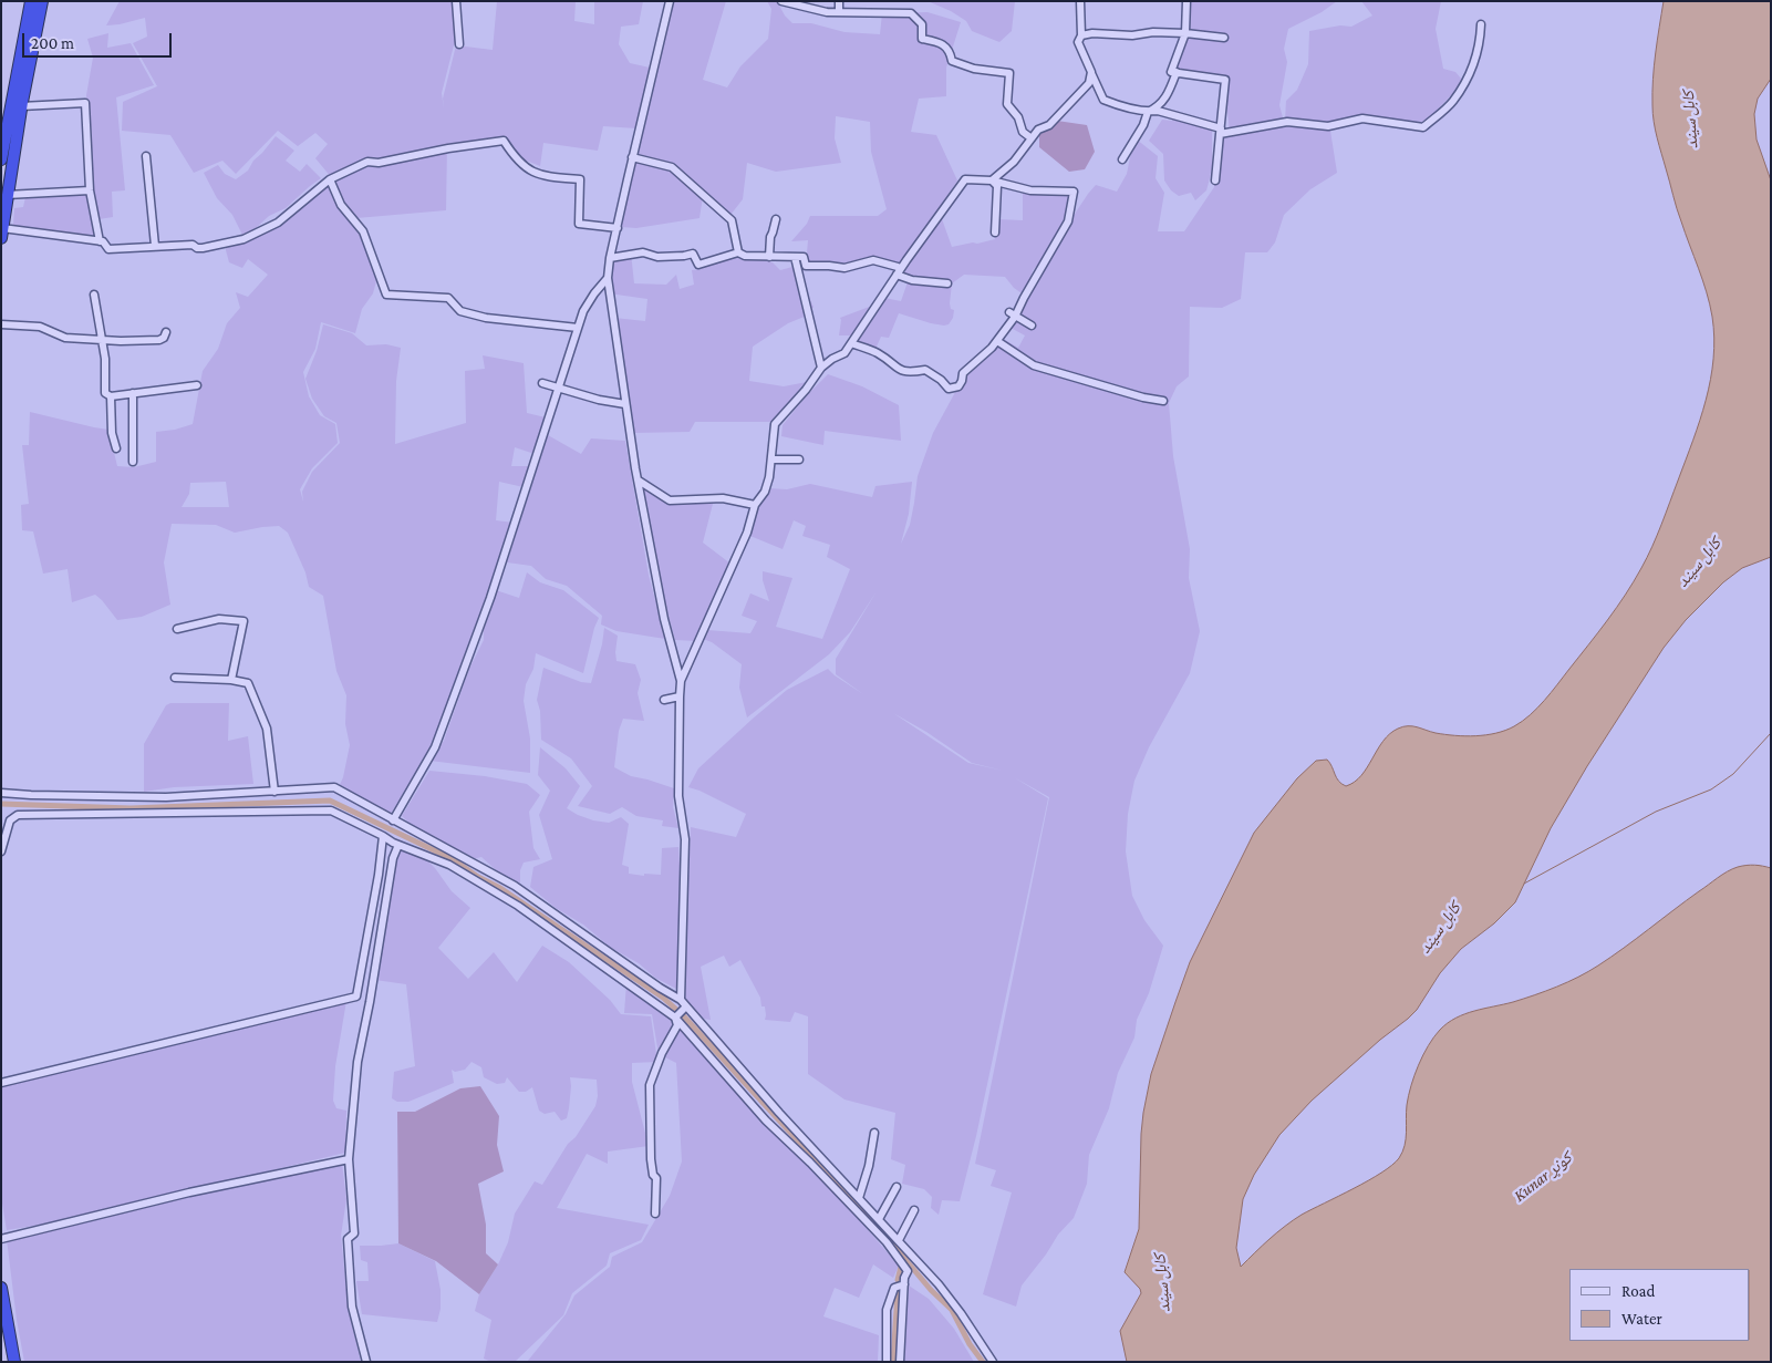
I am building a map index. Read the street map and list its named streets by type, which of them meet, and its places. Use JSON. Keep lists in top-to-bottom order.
{
  "water": ["کابل سيند", "Kunar کونړ"],
  "legend": ["Road", "Water"],
  "scale_bar": "200 m"
}
